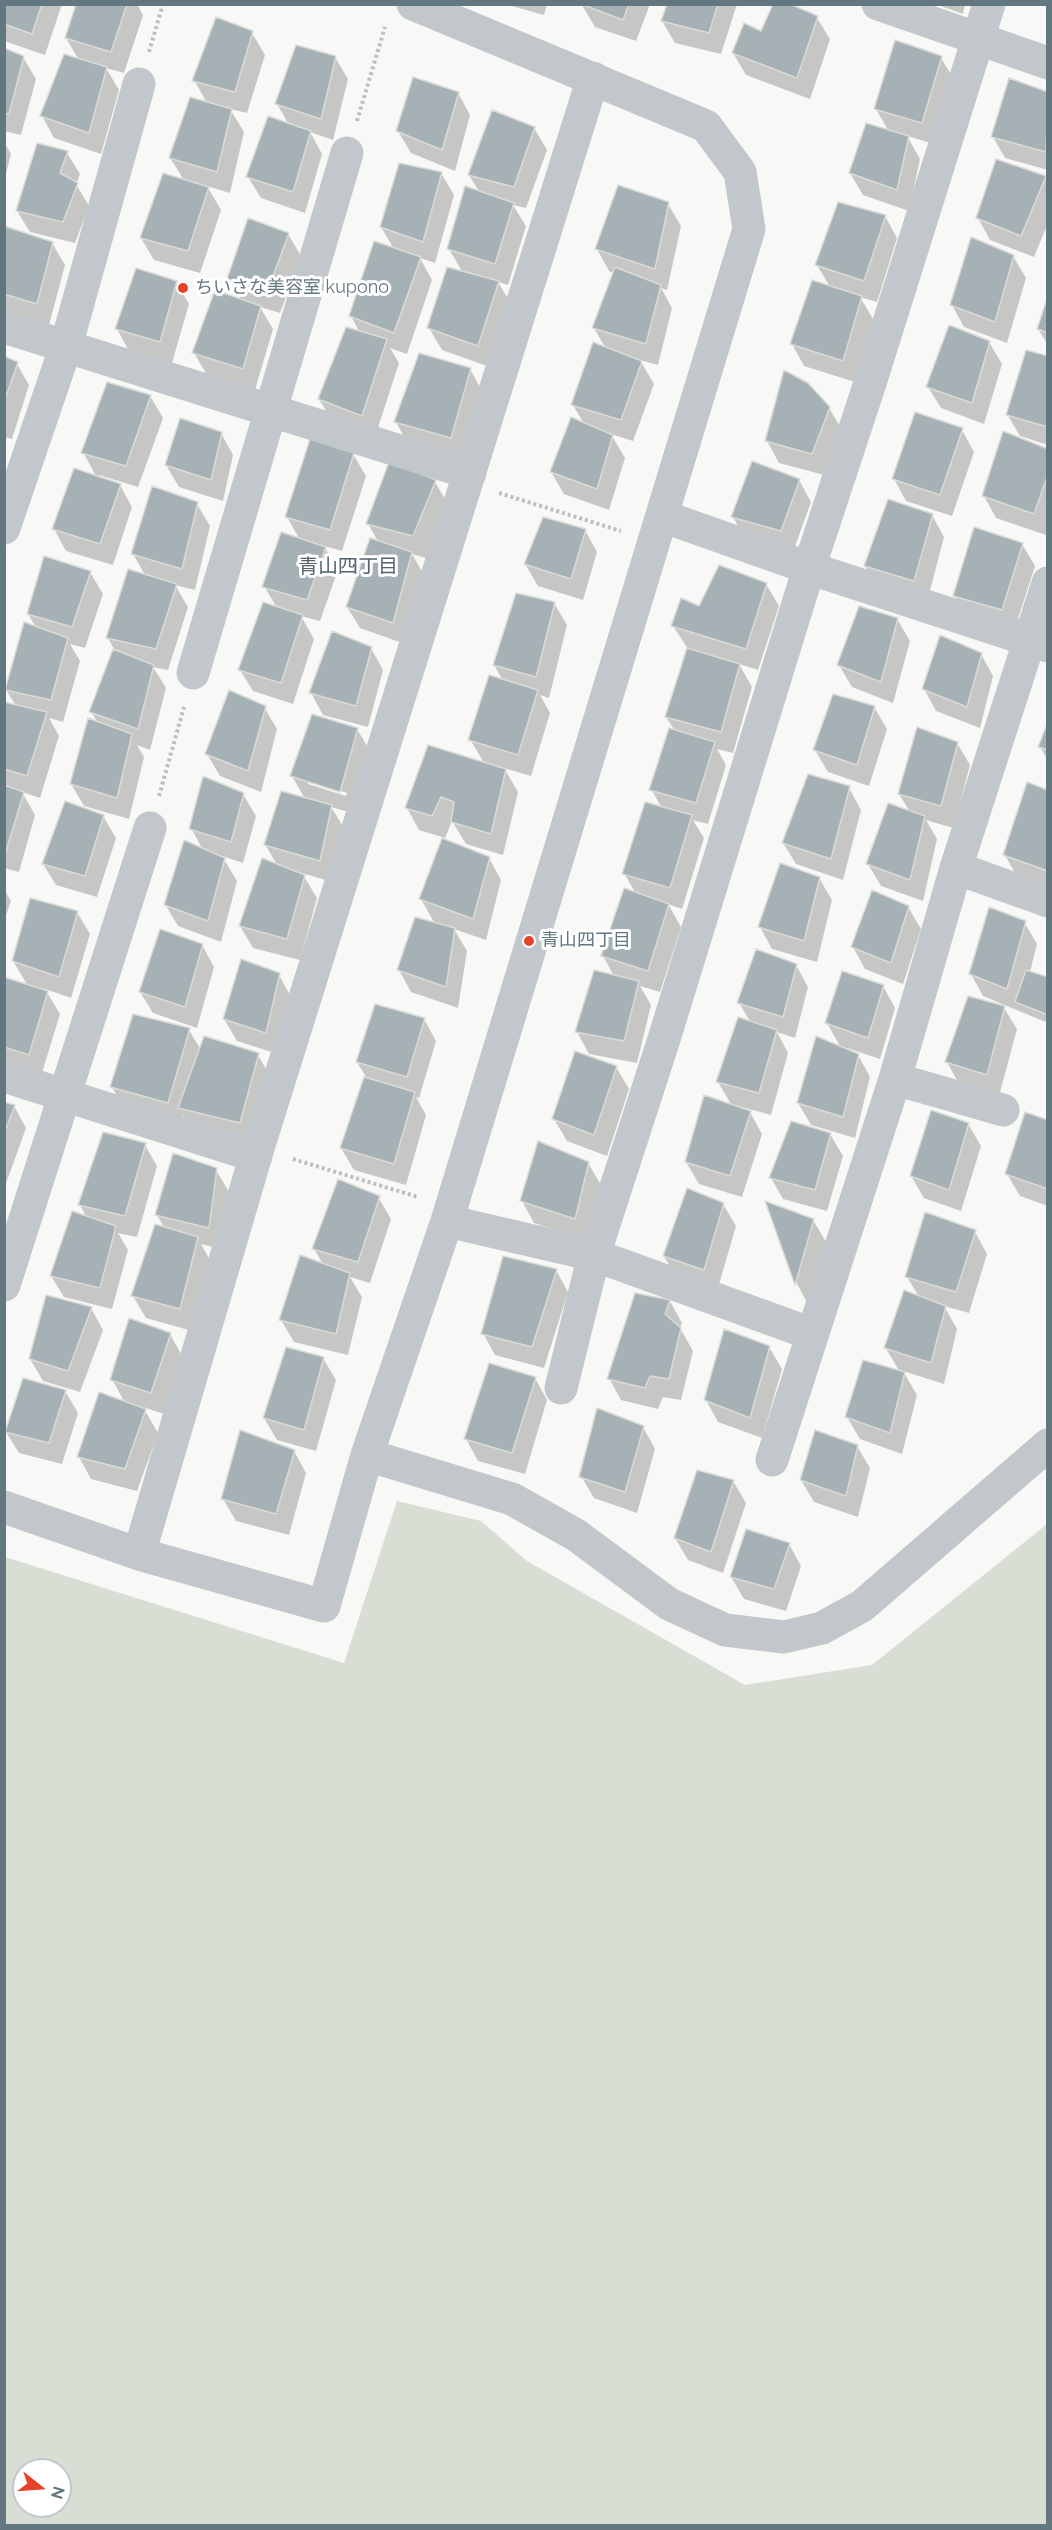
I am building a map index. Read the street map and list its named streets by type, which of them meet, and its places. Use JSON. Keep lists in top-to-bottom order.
{
  "districts": ["青山四丁目"],
  "places": ["ちいさな美容室 kupono", "青山四丁目"],
  "north": "right"
}
